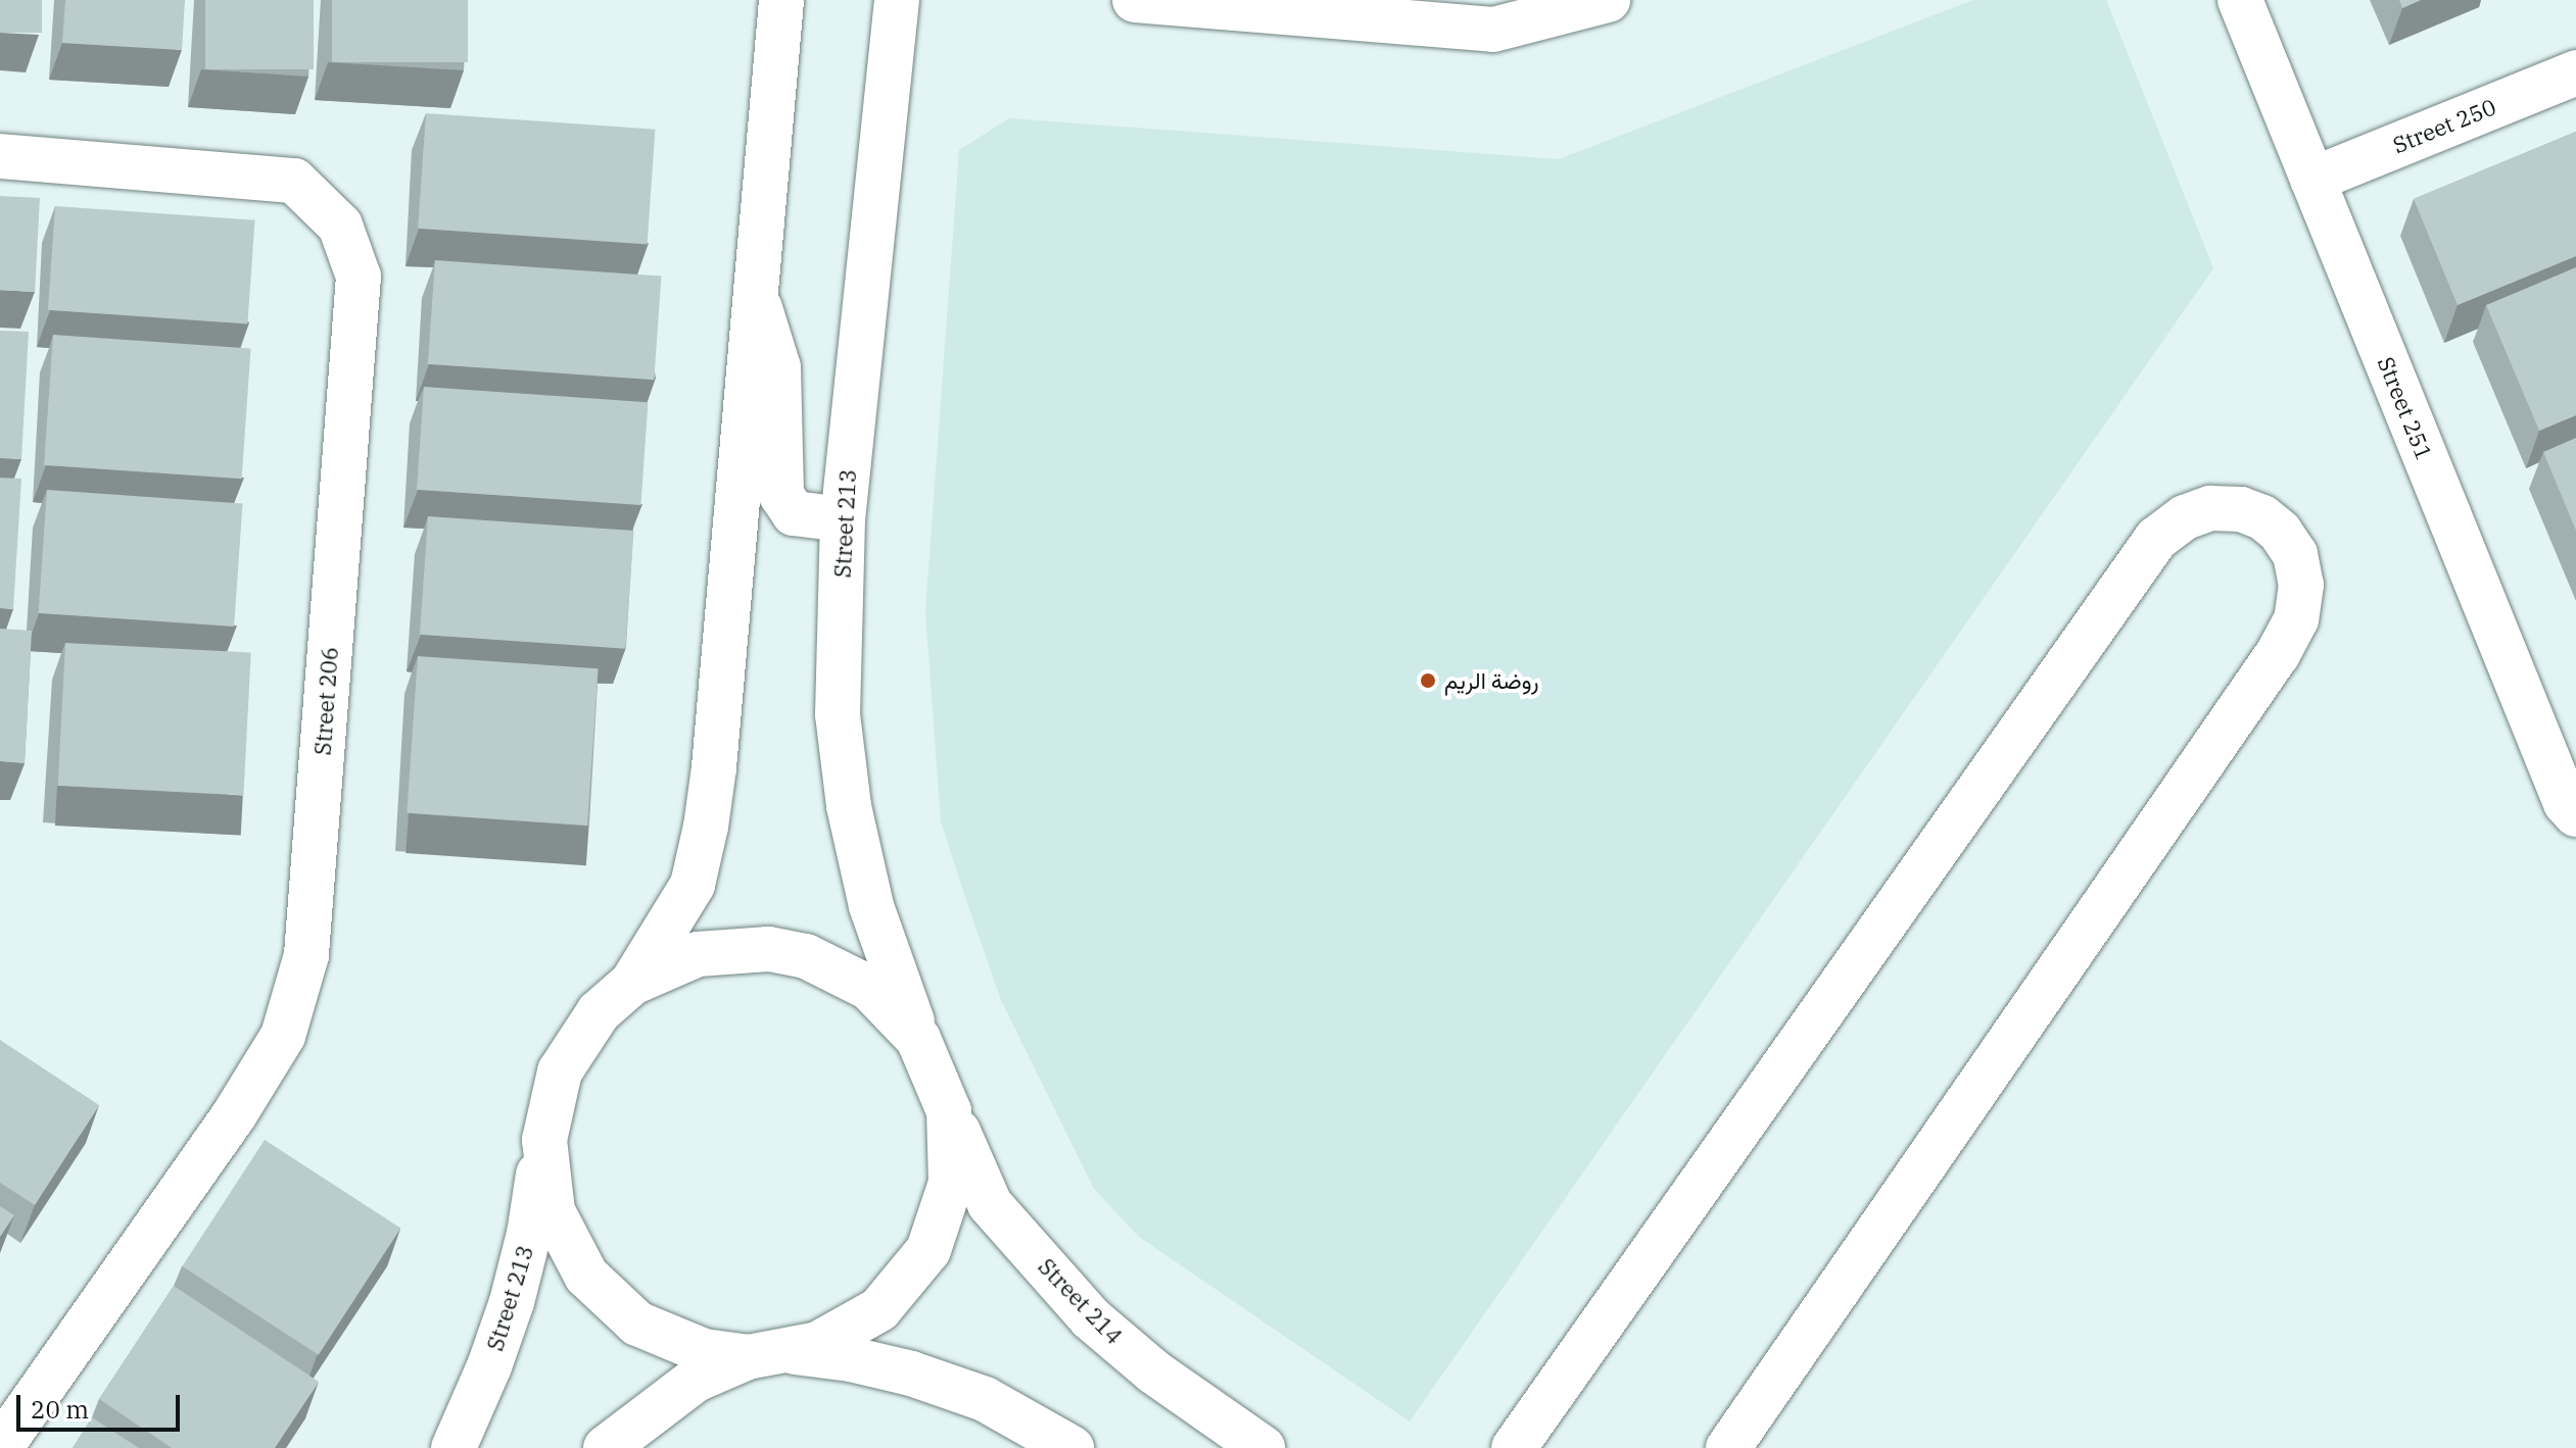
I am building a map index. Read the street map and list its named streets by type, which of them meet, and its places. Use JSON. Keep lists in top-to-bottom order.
{
  "streets": {
    "street": [
      "Street 250",
      "Street 251",
      "Street 213",
      "Street 206",
      "Street 214"
    ]
  },
  "crossings": [
    ["Street 250", "Street 251"],
    ["Street 213", "Street 214"]
  ],
  "places": ["روضة الريم"],
  "scale_bar": "20 m"
}
